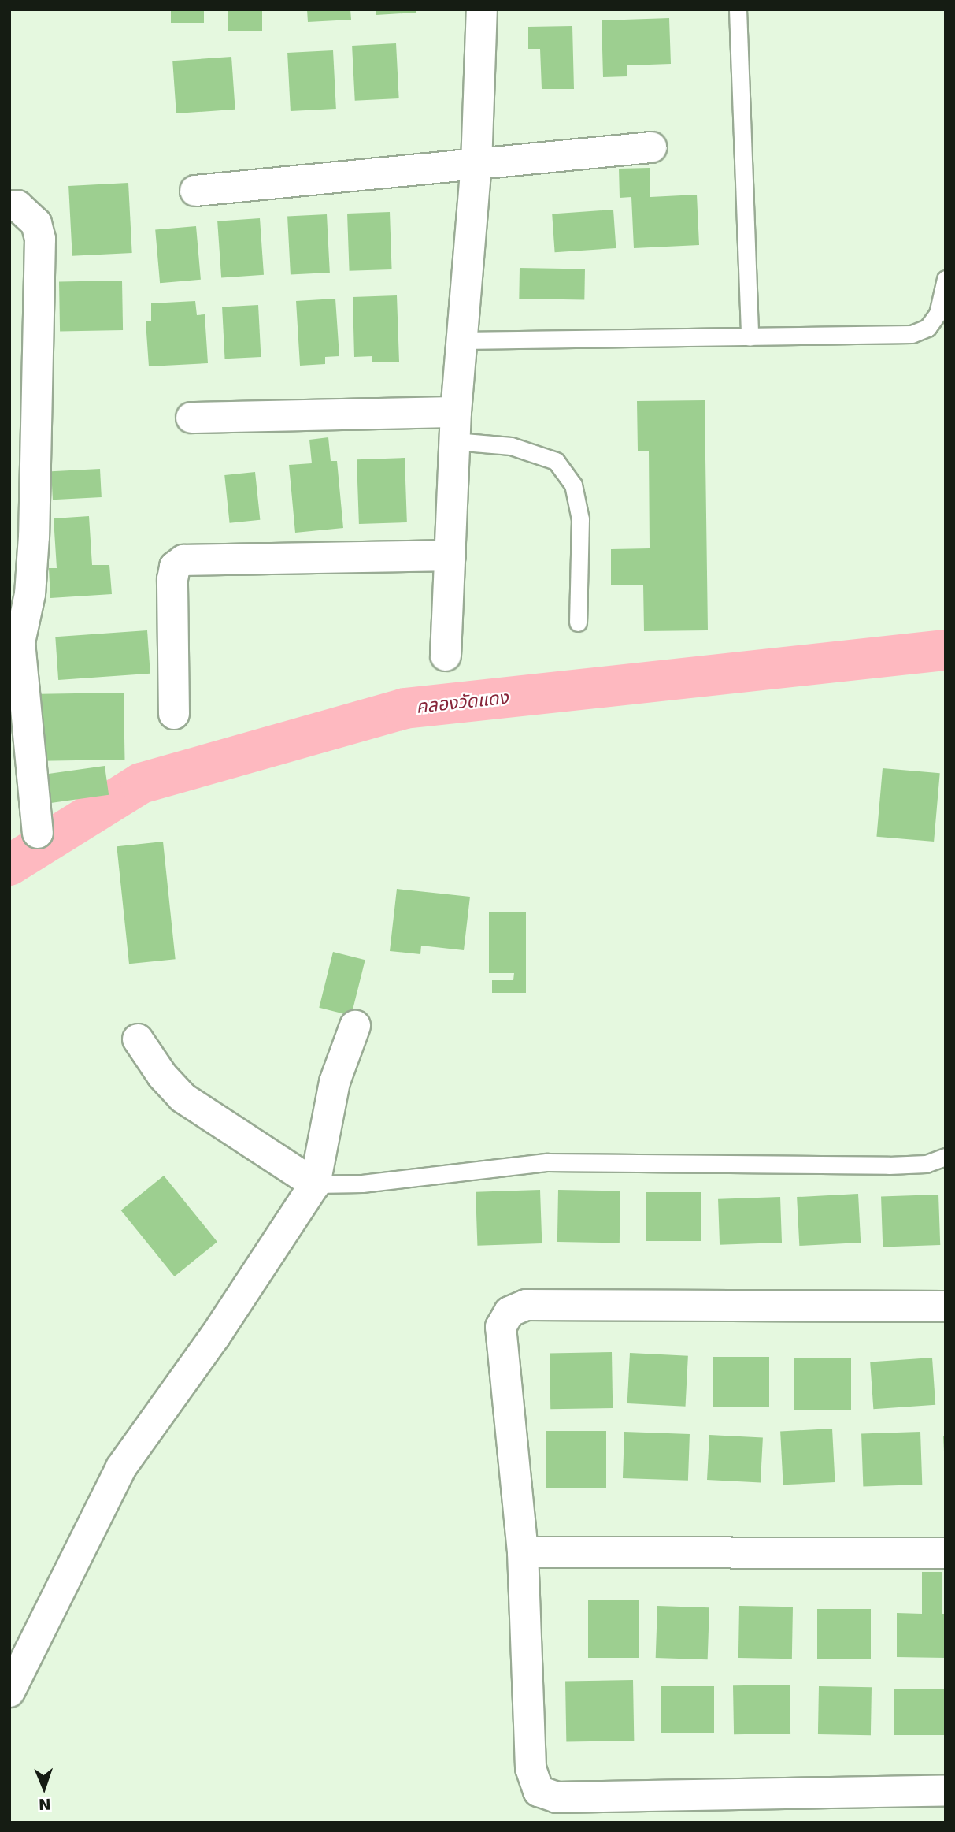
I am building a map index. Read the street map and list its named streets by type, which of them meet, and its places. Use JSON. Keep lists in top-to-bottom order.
{
  "water": ["คลองวัดแดง"],
  "north": "bottom"
}
